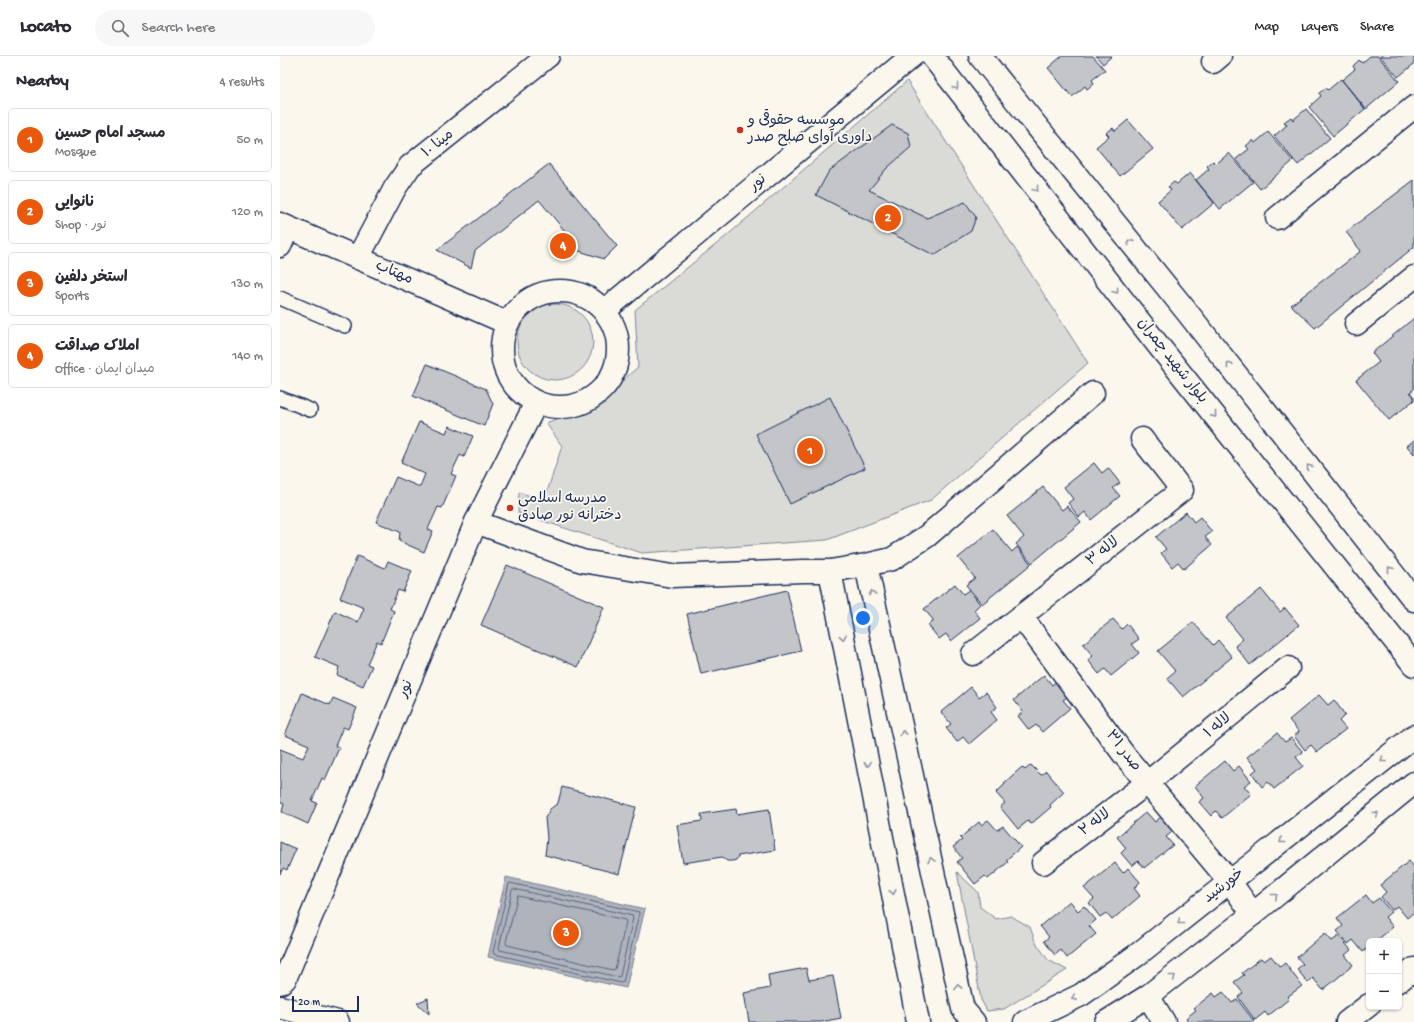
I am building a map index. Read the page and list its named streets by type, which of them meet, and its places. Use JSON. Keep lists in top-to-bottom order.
{
  "streets": {
    "street": [
      "مینا ۱۰",
      "نور",
      "مهتاب",
      "بلوار شهید چمران",
      "لاله ۳",
      "لاله ۱",
      "صدر ۳۱",
      "لاله ۲",
      "خورشید"
    ]
  },
  "crossings": [
    ["مینا ۱۰", "مهتاب"],
    ["نور", "مهتاب"],
    ["لاله ۳", "صدر ۳۱"],
    ["لاله ۱", "صدر ۳۱"],
    ["لاله ۱", "لاله ۲"],
    ["صدر ۳۱", "لاله ۲"],
    ["صدر ۳۱", "خورشید"]
  ],
  "places": ["موسسه حقوقی و داوری آوای صلح صدر", "مدرسه اسلامی دخترانه نور صادق"],
  "scale_bar": "20 m",
  "page": {
    "header": "Locato",
    "search": "Search here",
    "nav": ["Map", "Layers", "Share"],
    "heading": ["Nearby", "4 results"],
    "list": [
      {
        "mark": "1",
        "name": "مسجد امام‌ حسین",
        "note": "Mosque",
        "value": "50 m"
      },
      {
        "mark": "2",
        "name": "نانوایی",
        "note": "Shop · نور",
        "value": "120 m"
      },
      {
        "mark": "3",
        "name": "استخر دلفین",
        "note": "Sports",
        "value": "130 m"
      },
      {
        "mark": "4",
        "name": "املاک صداقت",
        "note": "Office · میدان ایمان",
        "value": "140 m"
      }
    ],
    "pins": [
      "2",
      "4",
      "1",
      "3"
    ],
    "map_buttons": ["+", "−"],
    "scale": "20 m"
  }
}
